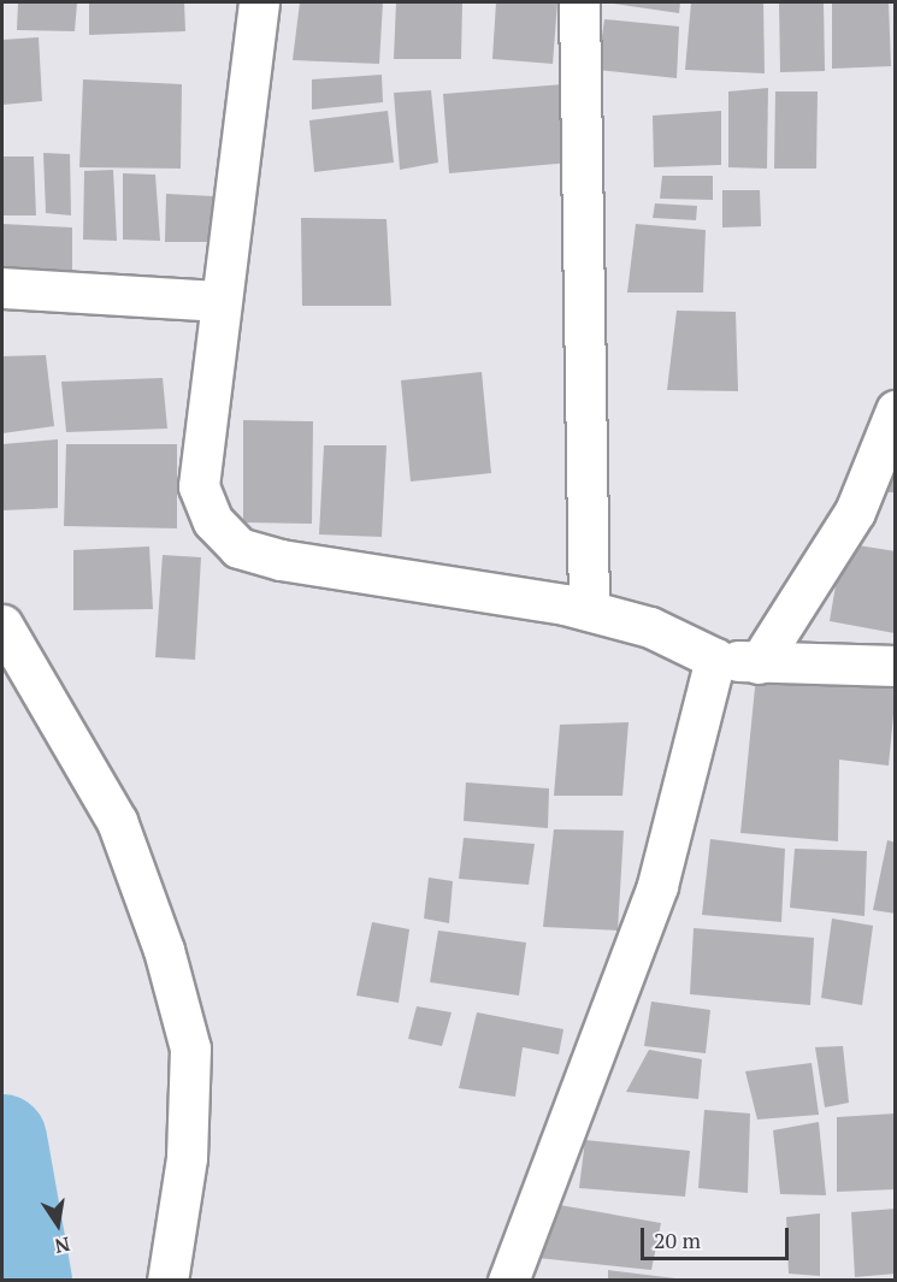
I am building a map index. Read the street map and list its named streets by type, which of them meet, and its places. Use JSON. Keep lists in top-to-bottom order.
{
  "scale_bar": "20 m",
  "north": "bottom"
}
